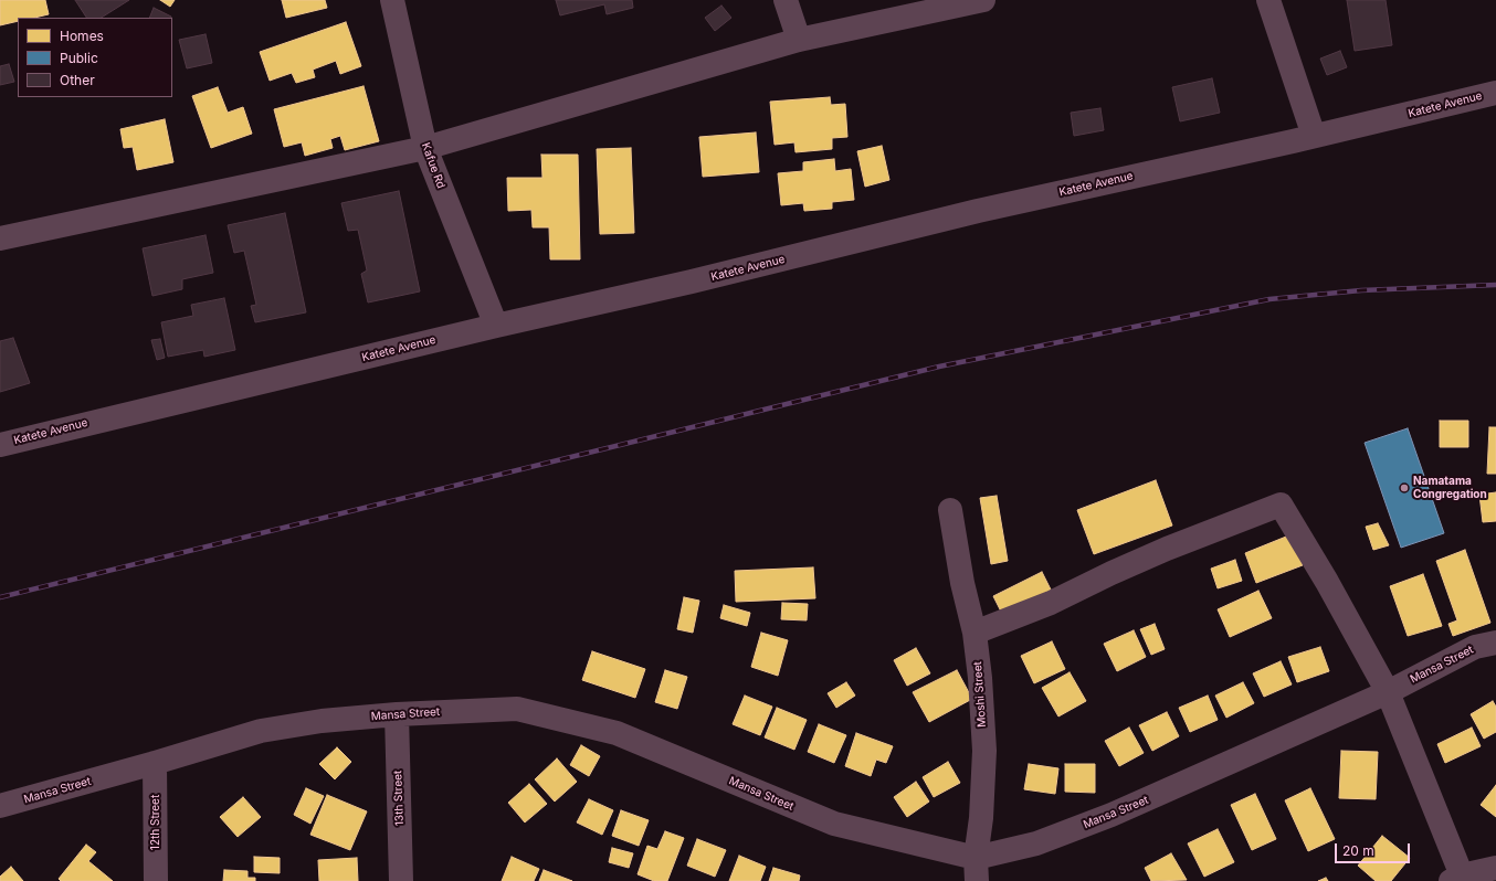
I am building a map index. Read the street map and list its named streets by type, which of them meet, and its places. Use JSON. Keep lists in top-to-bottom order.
{
  "streets": {
    "street": [
      "Katete Avenue",
      "Kafue Rd",
      "Mansa Street",
      "Moshi Street",
      "13th Street",
      "12th Street"
    ]
  },
  "crossings": [
    ["Katete Avenue", "Kafue Rd"],
    ["Mansa Street", "Moshi Street"],
    ["Mansa Street", "13th Street"],
    ["Mansa Street", "12th Street"]
  ],
  "places": ["Namatama Congregation"],
  "legend": ["Homes", "Public", "Other"],
  "scale_bar": "20 m"
}
